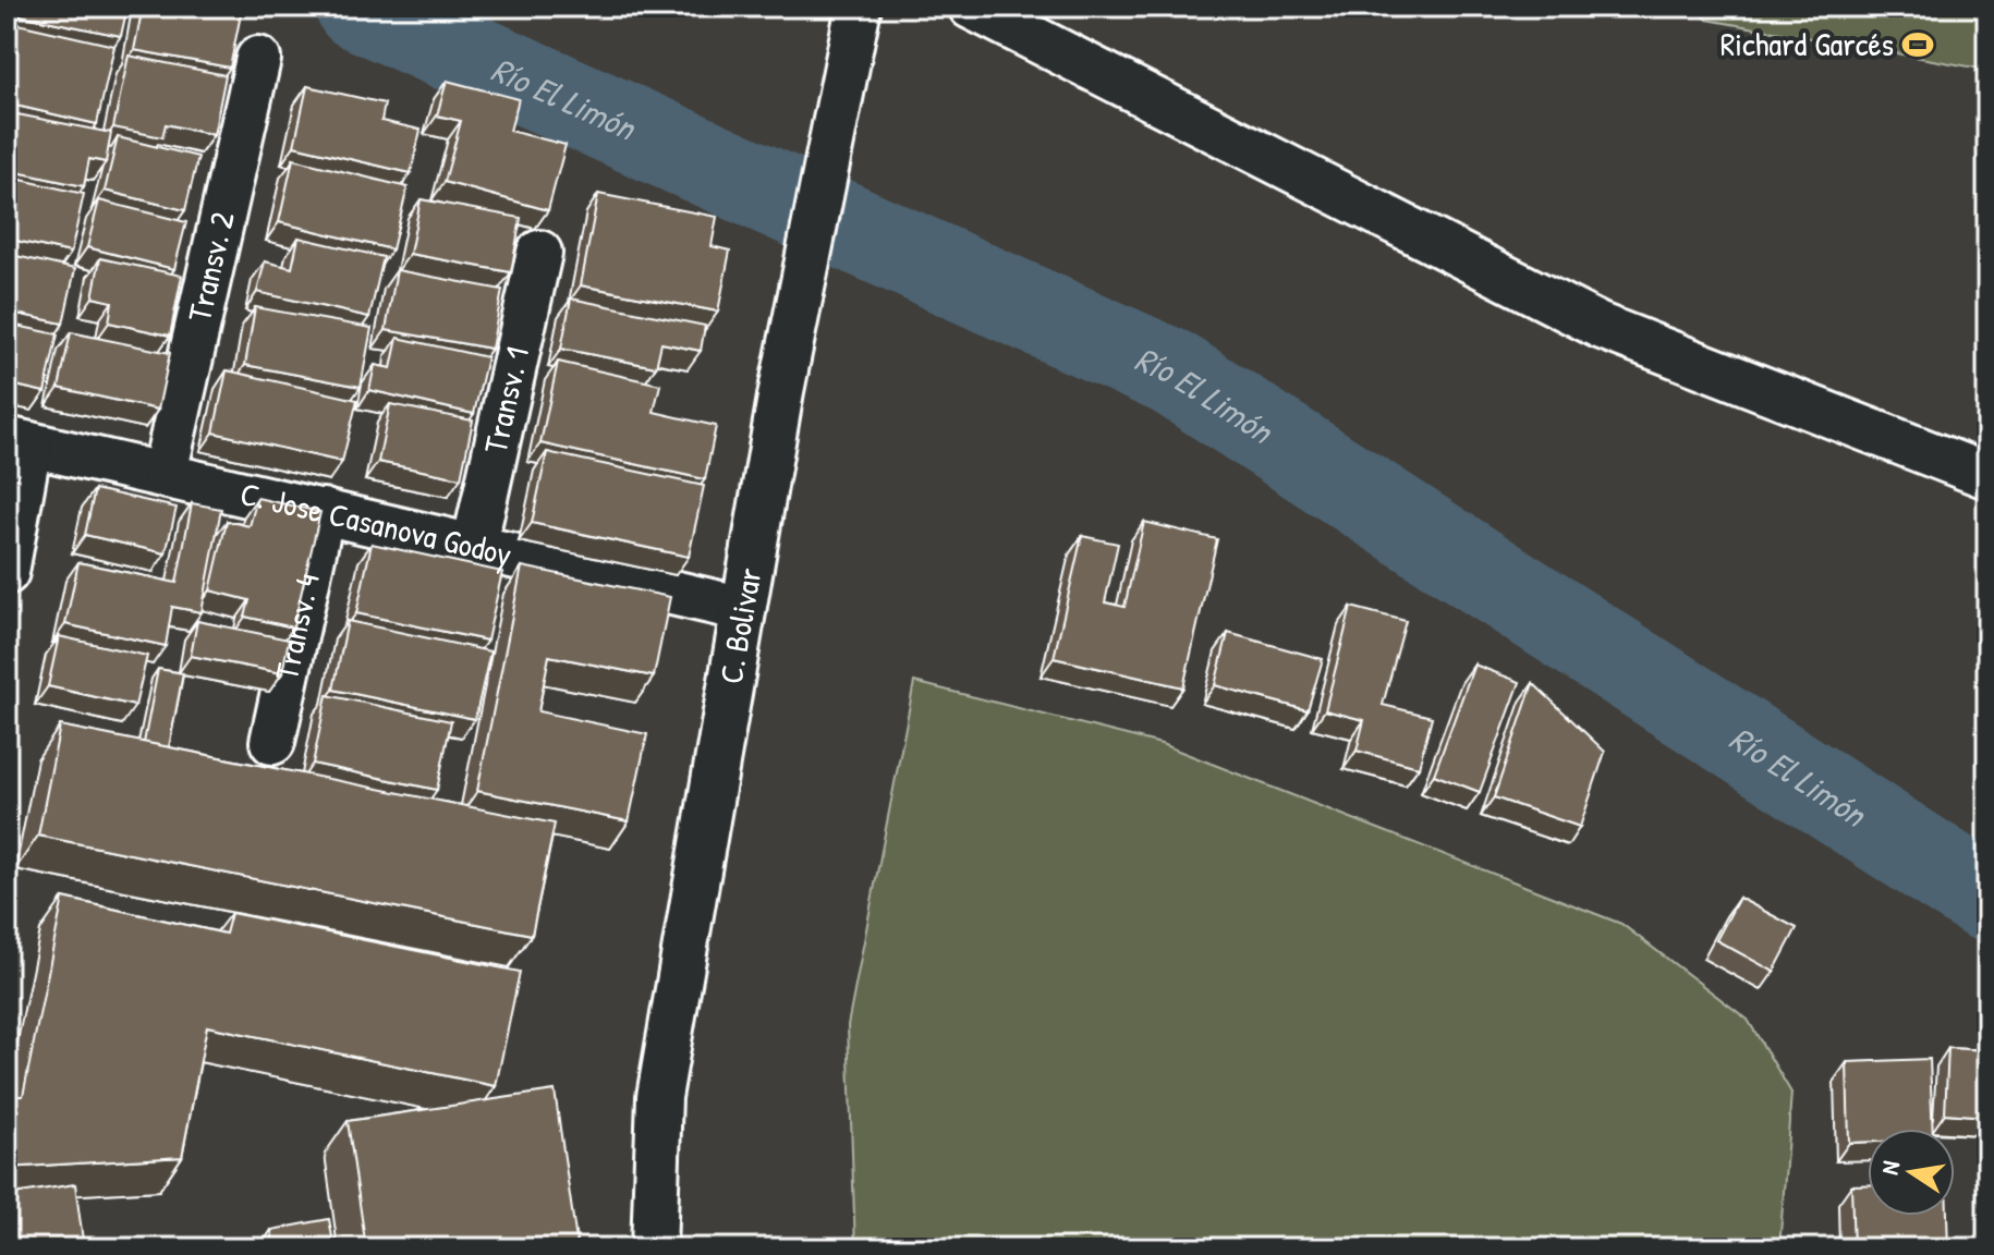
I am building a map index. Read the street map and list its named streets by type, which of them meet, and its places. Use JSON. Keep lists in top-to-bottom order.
{
  "streets": {
    "street": [
      "Transv. 2",
      "Transv. 1",
      "C. Jose Casanova Godoy",
      "C. Bolivar",
      "Transv. 4"
    ]
  },
  "crossings": [
    ["Transv. 2", "C. Jose Casanova Godoy"],
    ["Transv. 1", "C. Jose Casanova Godoy"],
    ["C. Jose Casanova Godoy", "C. Bolivar"],
    ["C. Jose Casanova Godoy", "Transv. 4"]
  ],
  "water": ["Río El Limón"],
  "places": {
    "sports": ["Richard Garcés"]
  },
  "north": "left"
}
